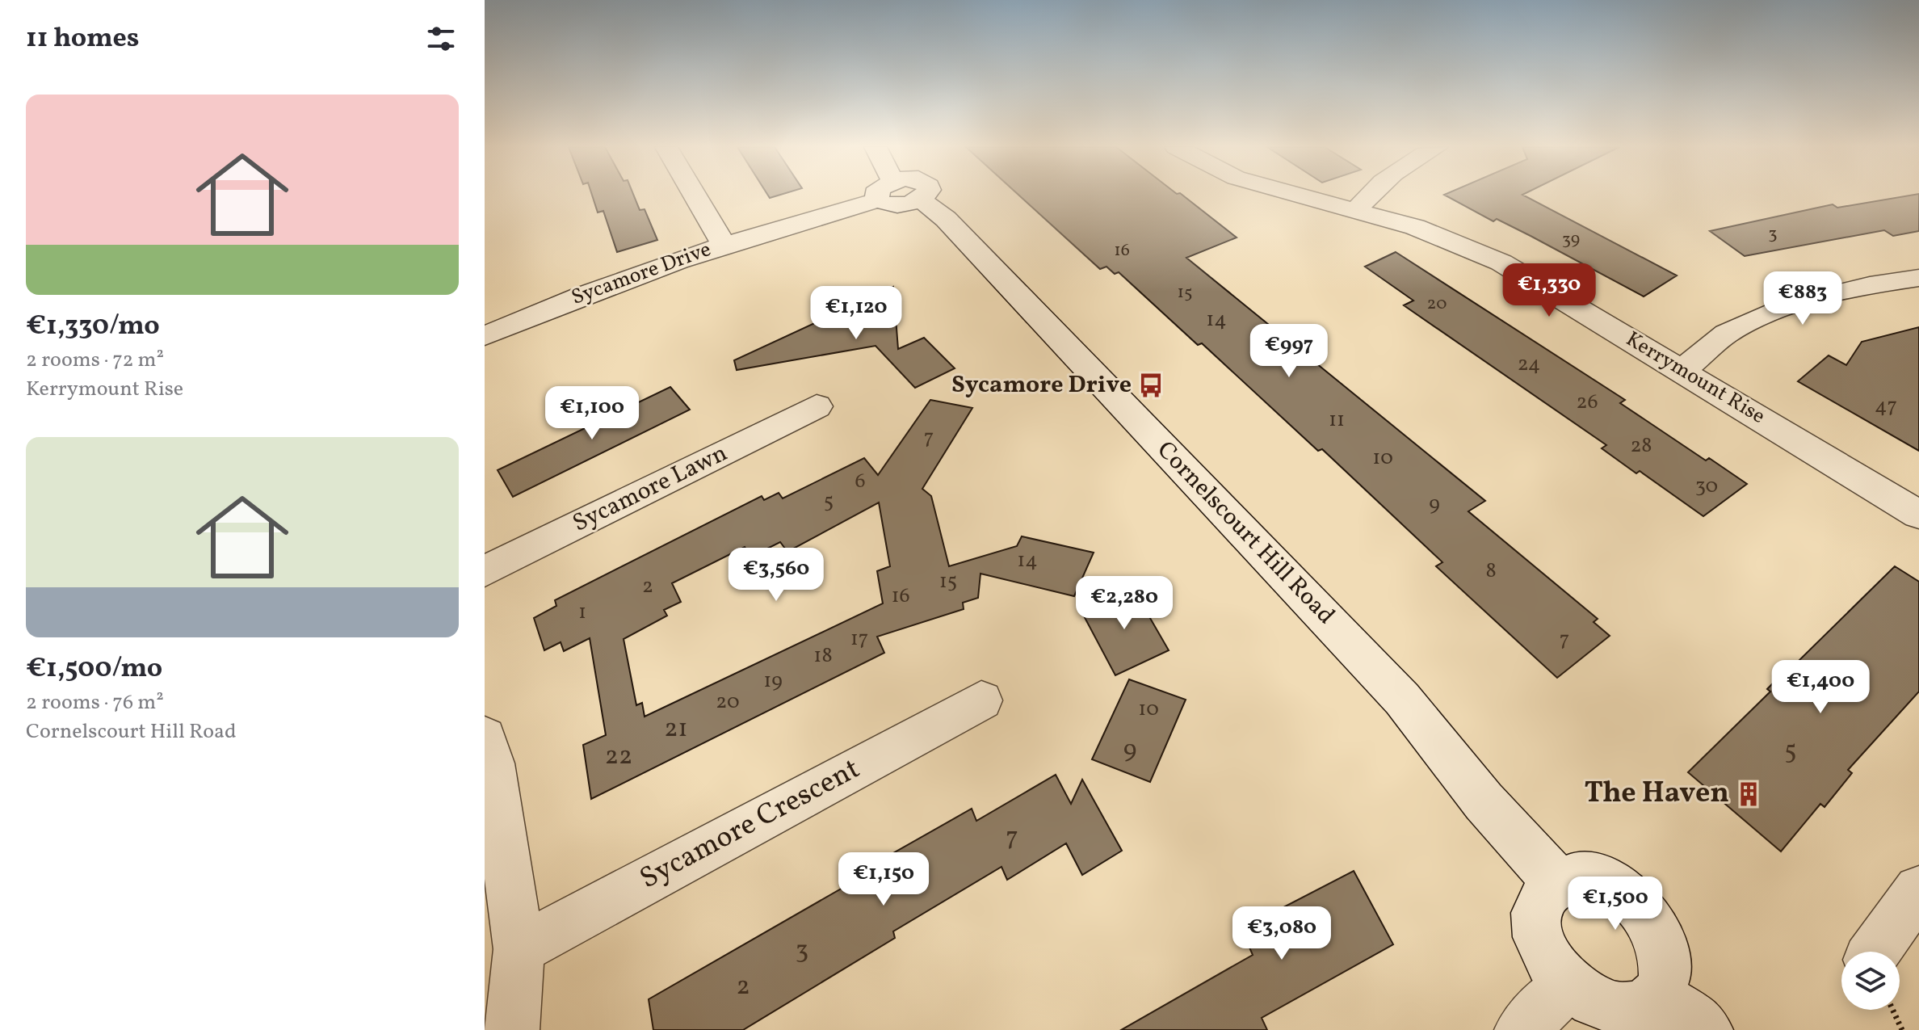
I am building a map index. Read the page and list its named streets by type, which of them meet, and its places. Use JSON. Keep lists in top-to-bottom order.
{
  "streets": {
    "street": [
      "Sycamore Drive",
      "Kerrymount Rise",
      "Sycamore Lawn",
      "Cornelscourt Hill Road",
      "Sycamore Crescent"
    ]
  },
  "places": {
    "bus stop": ["Sycamore Drive"],
    "building": ["The Haven"]
  },
  "house_numbers": [
    "3",
    "39",
    "16",
    "15",
    "20",
    "14",
    "24",
    "26",
    "47",
    "11",
    "7",
    "28",
    "10",
    "6",
    "30",
    "5",
    "9",
    "14",
    "8",
    "15",
    "2",
    "16",
    "1",
    "17",
    "7",
    "18",
    "19",
    "20",
    "10",
    "21",
    "9",
    "5",
    "22",
    "7",
    "3",
    "2"
  ],
  "page": {
    "heading": "11 homes",
    "list": [
      {
        "name": "€1,330/mo",
        "note": "2 rooms · 72 m² · Kerrymount Rise"
      },
      {
        "name": "€1,500/mo",
        "note": "2 rooms · 76 m² · Cornelscourt Hill Road"
      }
    ],
    "price": [
      "€1,330",
      "€883",
      "€1,120",
      "€997",
      "€1,100",
      "€3,560",
      "€2,280",
      "€1,400",
      "€1,150",
      "€1,500",
      "€3,080"
    ]
  }
}
